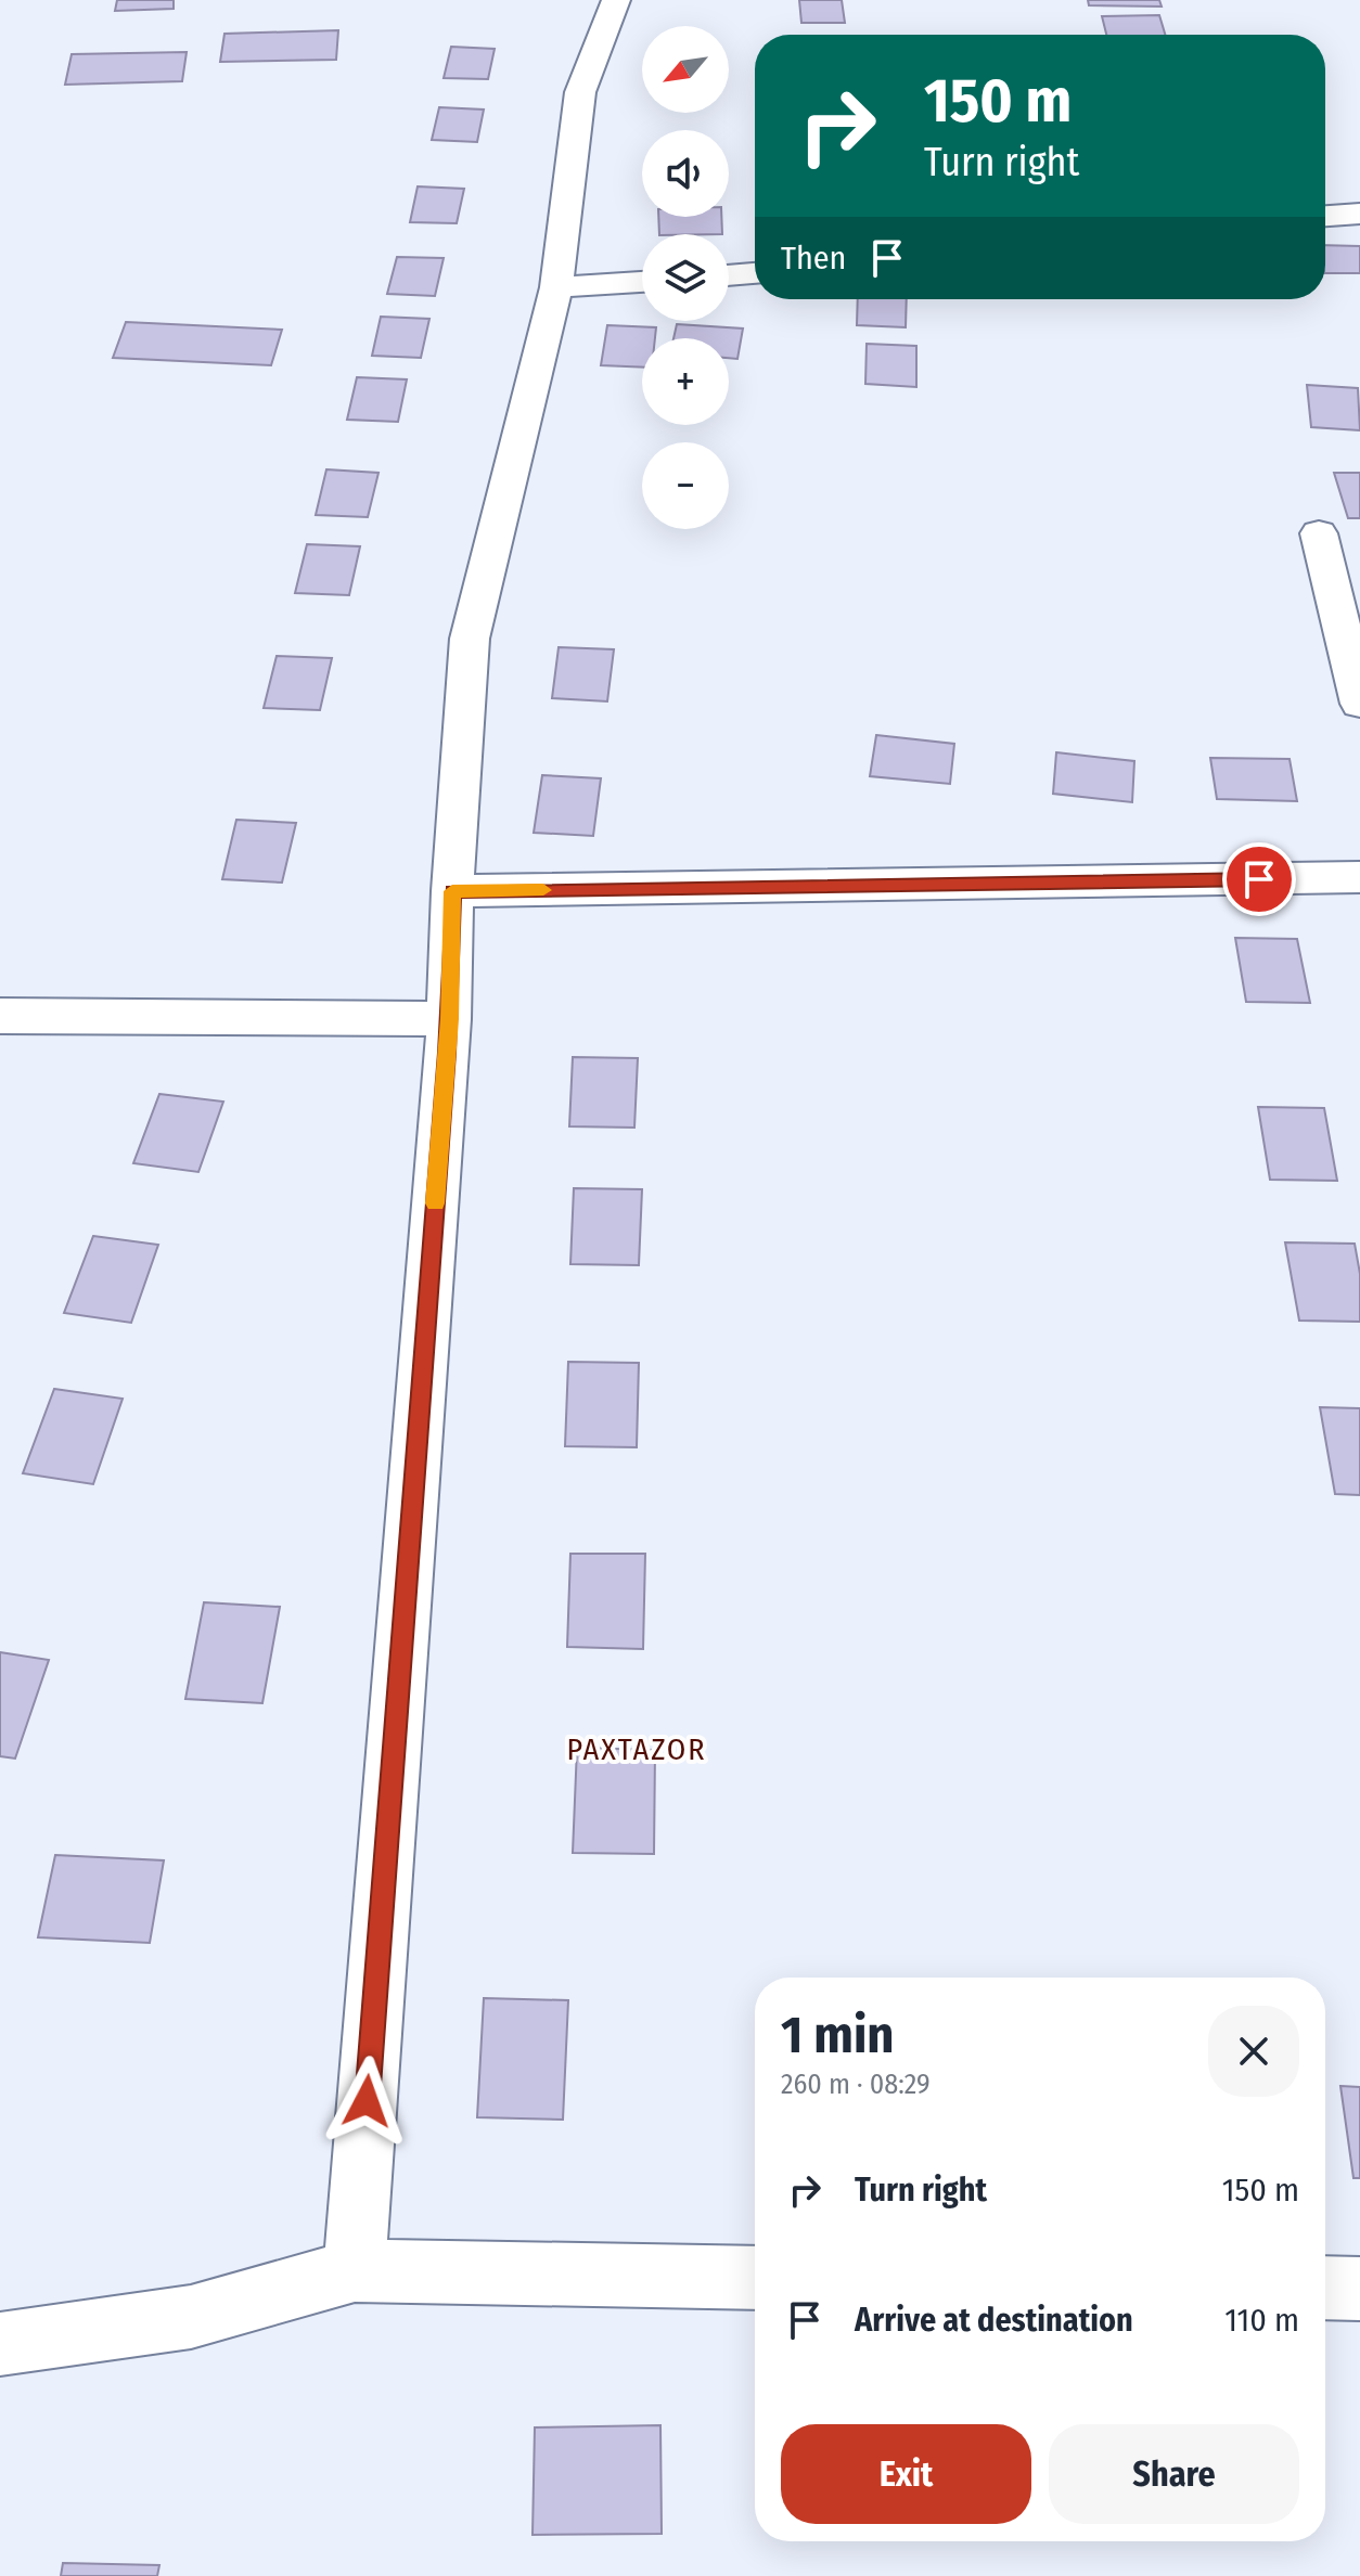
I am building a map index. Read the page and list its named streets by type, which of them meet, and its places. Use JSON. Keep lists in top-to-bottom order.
{
  "districts": ["PAXTAZOR"],
  "north": "bottom left",
  "page": {
    "map_buttons": ["+", "−"],
    "turn": ["150 m", "Turn right"],
    "then": "Then",
    "heading": ["1 min", "260 m · 08:29"],
    "list": [
      {
        "name": "Turn right",
        "value": "150 m"
      },
      {
        "name": "Arrive at destination",
        "value": "110 m"
      }
    ],
    "buttons": ["Exit", "Share"]
  }
}
